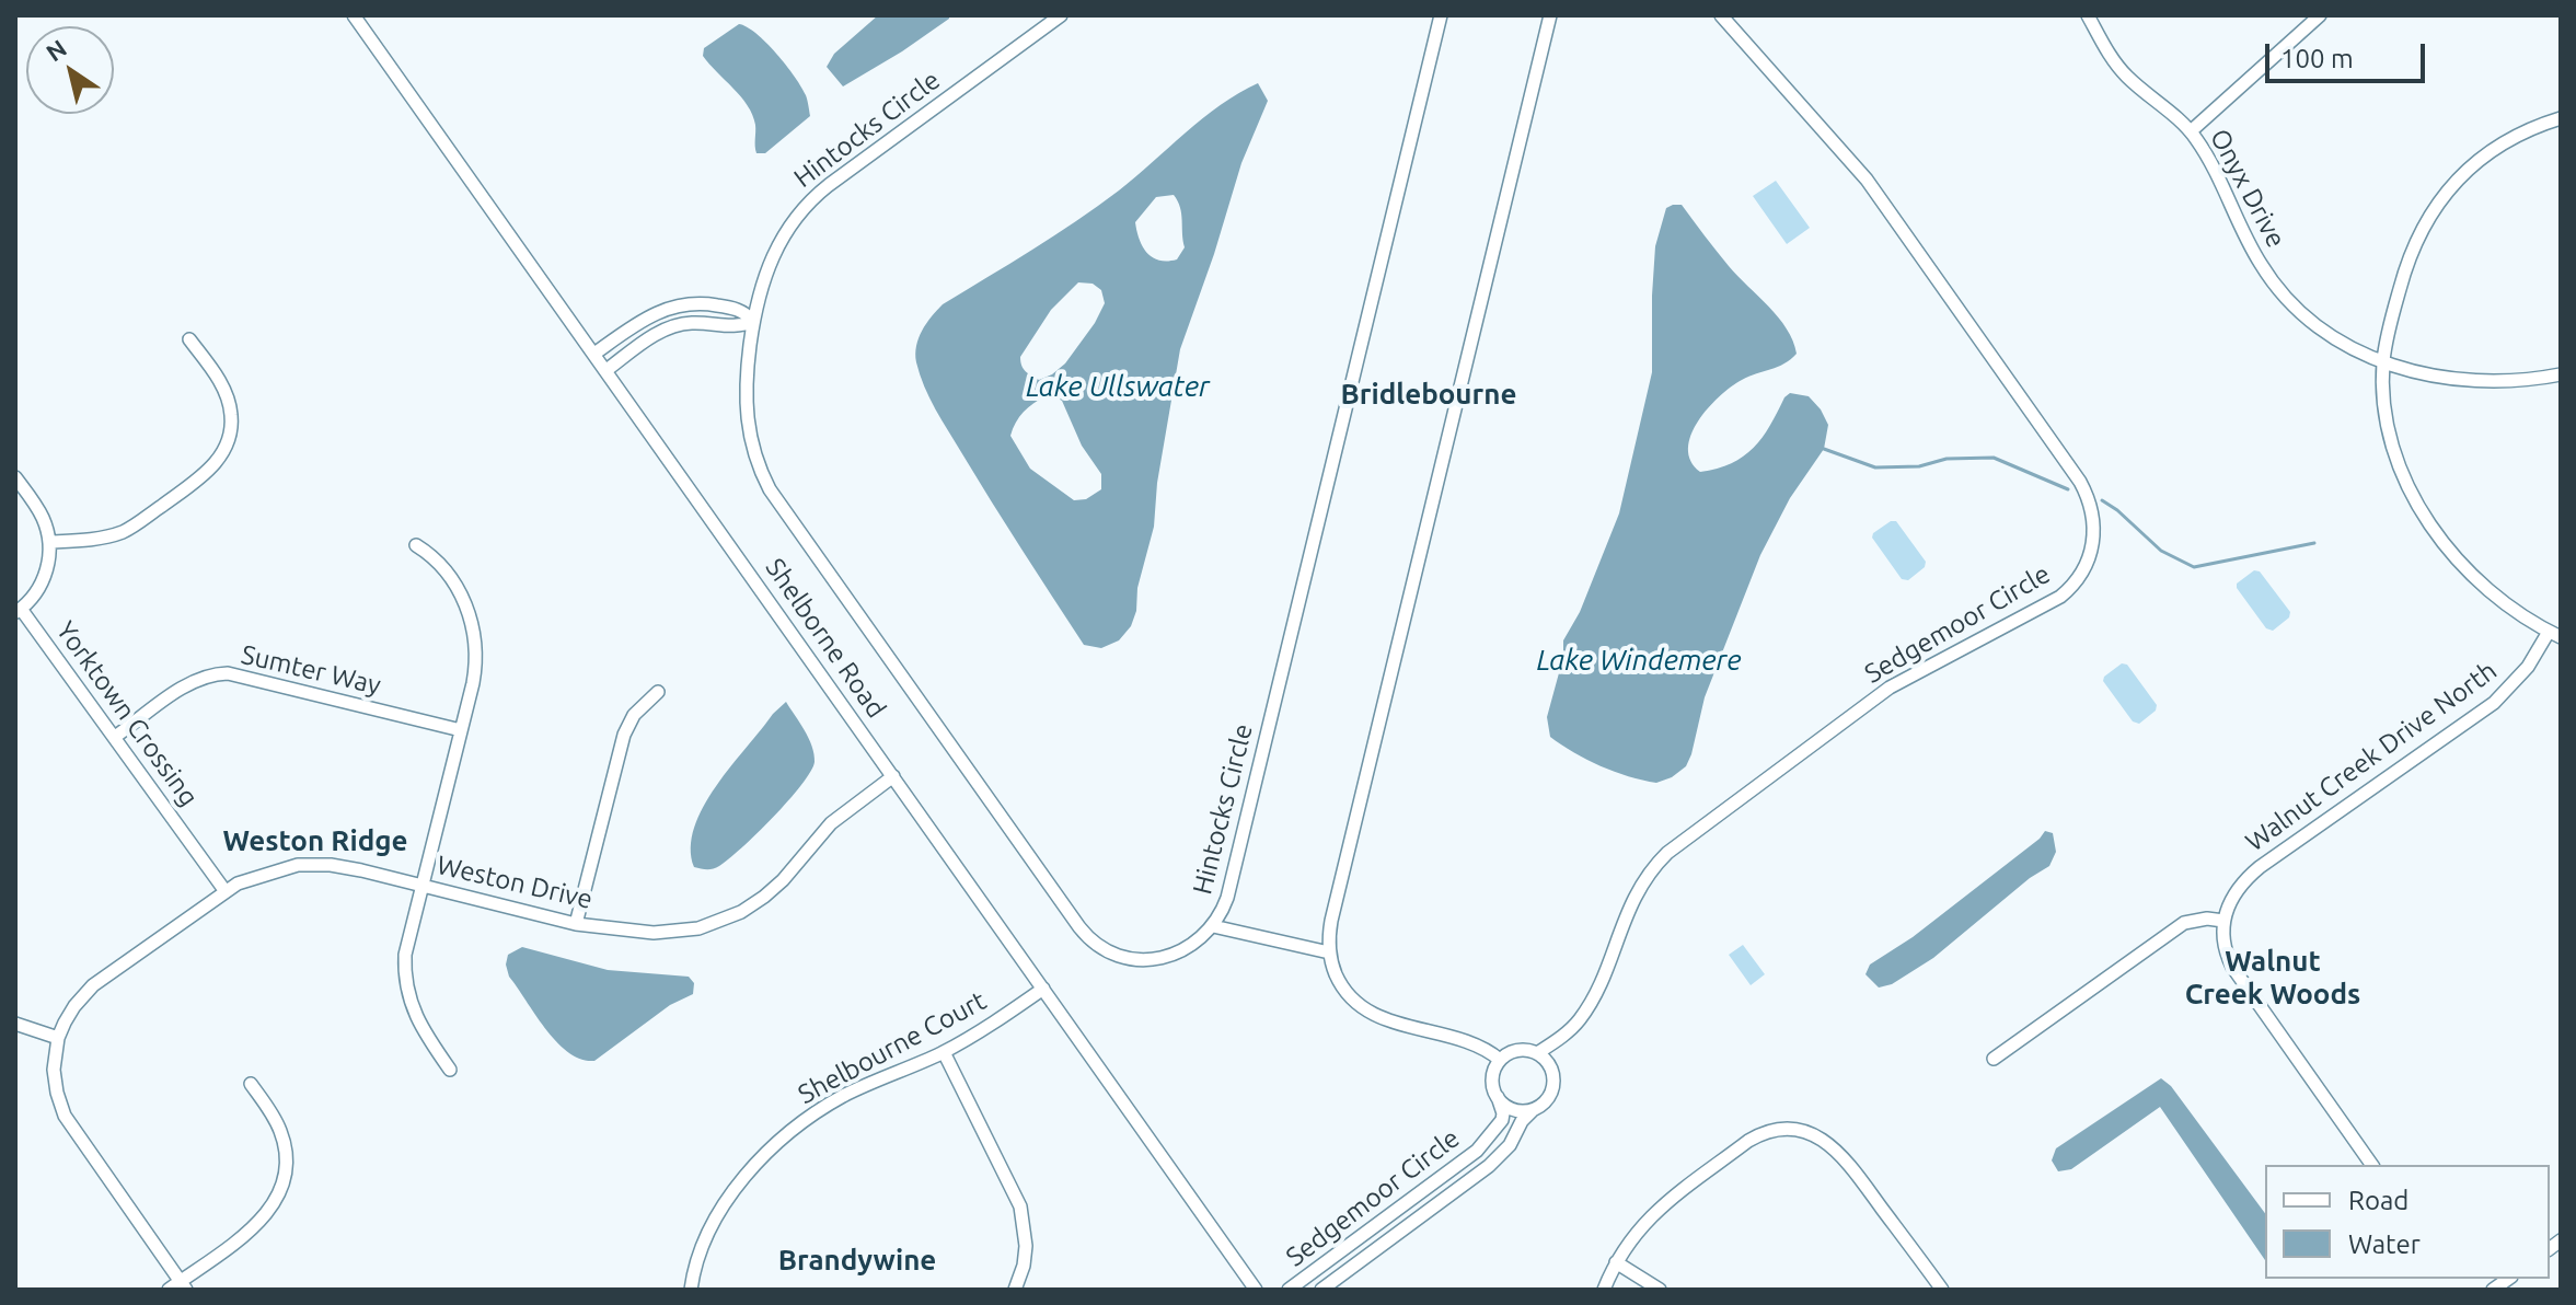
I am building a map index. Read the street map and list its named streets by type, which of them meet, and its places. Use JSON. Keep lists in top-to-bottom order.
{
  "streets": {
    "street": [
      "Hintocks Circle",
      "Onyx Drive",
      "Sedgemoor Circle",
      "Shelborne Road",
      "Sumter Way",
      "Yorktown Crossing",
      "Walnut Creek Drive North",
      "Weston Drive",
      "Shelbourne Court"
    ]
  },
  "crossings": [
    ["Shelborne Road", "Weston Drive"],
    ["Shelborne Road", "Shelbourne Court"],
    ["Sumter Way", "Yorktown Crossing"],
    ["Yorktown Crossing", "Weston Drive"]
  ],
  "districts": [
    "Bridlebourne",
    "Weston Ridge",
    "Walnut Creek Woods",
    "Brandywine"
  ],
  "water": ["Lake Ullswater", "Lake Windemere"],
  "legend": ["Road", "Water"],
  "scale_bar": "100 m",
  "north": "top left"
}
